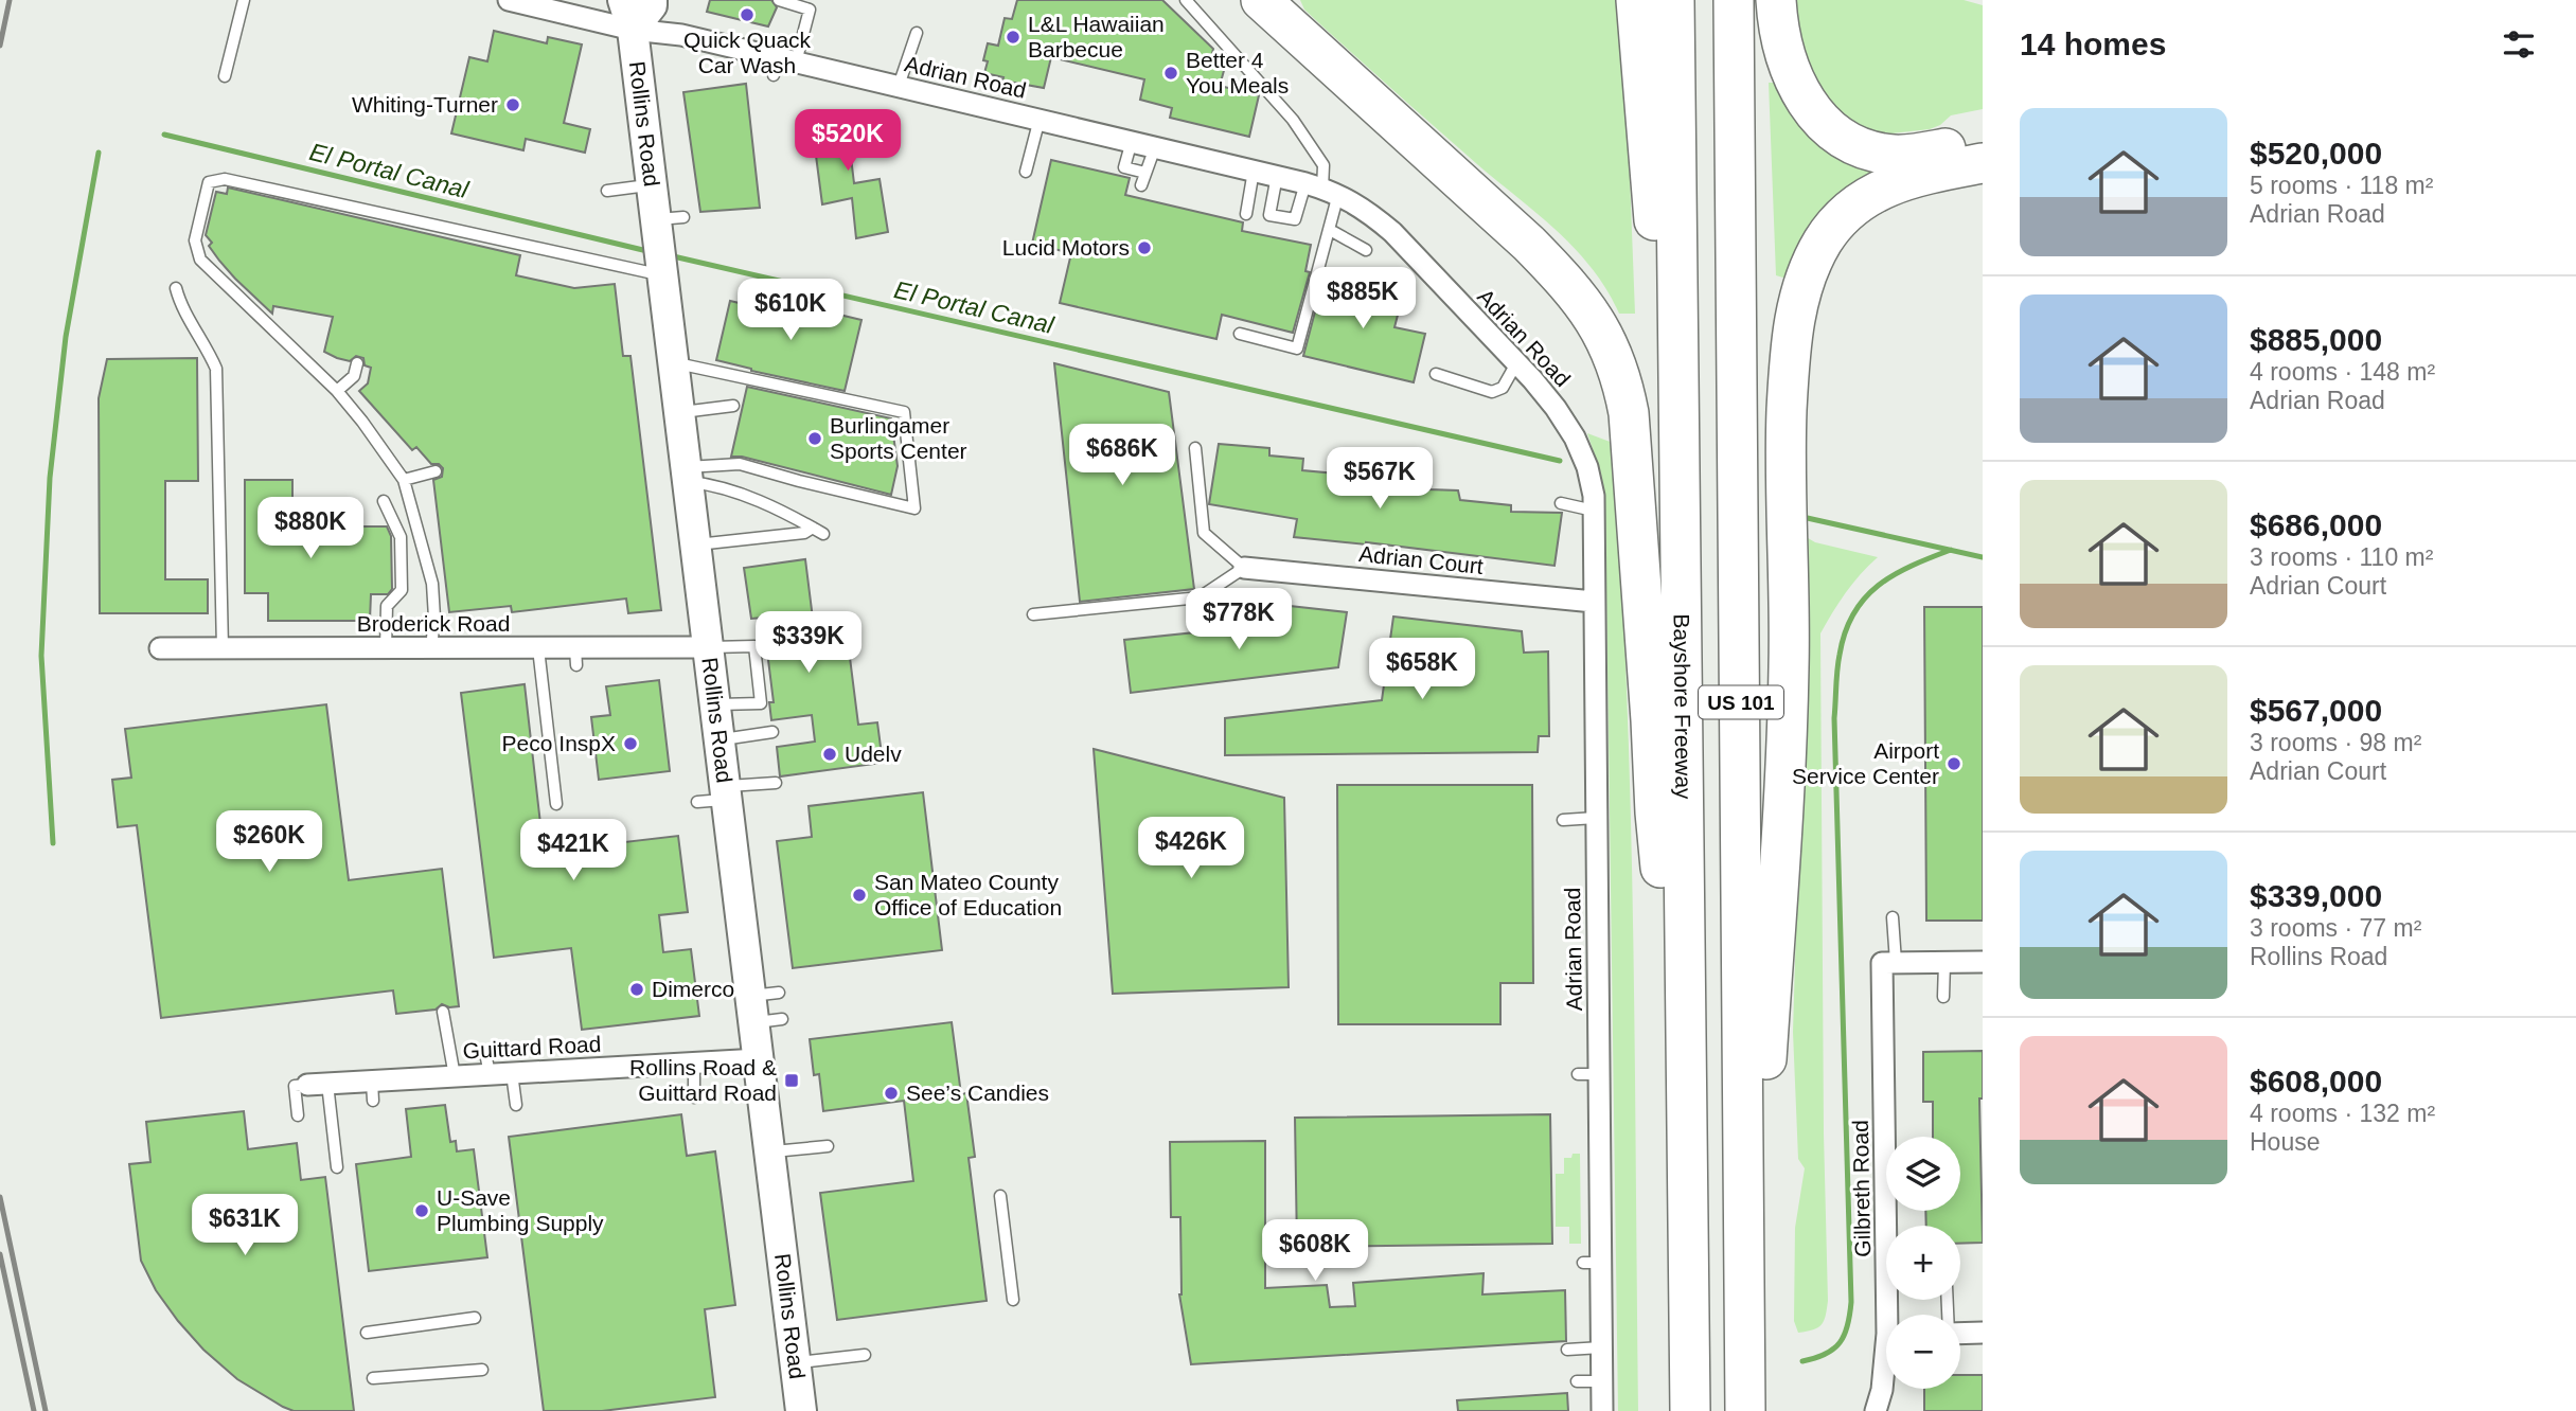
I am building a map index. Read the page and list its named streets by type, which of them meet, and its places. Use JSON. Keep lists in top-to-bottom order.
{
  "streets": {
    "highway": ["US 101", "Bayshore Freeway"],
    "main road": ["Rollins Road"],
    "street": [
      "Adrian Road",
      "Adrian Court",
      "Broderick Road",
      "Guittard Road",
      "Gilbreth Road"
    ]
  },
  "crossings": [
    ["Adrian Road", "Rollins Road"],
    ["Adrian Road", "Adrian Court"],
    ["Rollins Road", "Broderick Road"],
    ["Rollins Road", "Guittard Road"]
  ],
  "water": ["El Portal Canal"],
  "places": {
    "other": [
      "Quick Quack Car Wash",
      "L&L Hawaiian Barbecue",
      "Better 4 You Meals",
      "Whiting-Turner",
      "Lucid Motors",
      "Burlingamer Sports Center",
      "Peco InspX",
      "Udelv",
      "Airport Service Center",
      "San Mateo County Office of Education",
      "Dimerco",
      "See’s Candies",
      "U-Save Plumbing Supply"
    ],
    "transit": ["Rollins Road & Guittard Road"]
  },
  "page": {
    "heading": "14 homes",
    "list": [
      {
        "name": "$520,000",
        "note": "5 rooms · 118 m² · Adrian Road"
      },
      {
        "name": "$885,000",
        "note": "4 rooms · 148 m² · Adrian Road"
      },
      {
        "name": "$686,000",
        "note": "3 rooms · 110 m² · Adrian Court"
      },
      {
        "name": "$567,000",
        "note": "3 rooms · 98 m² · Adrian Court"
      },
      {
        "name": "$339,000",
        "note": "3 rooms · 77 m² · Rollins Road"
      },
      {
        "name": "$608,000",
        "note": "4 rooms · 132 m² · House"
      }
    ],
    "price": [
      "$520K",
      "$885K",
      "$610K",
      "$686K",
      "$567K",
      "$880K",
      "$778K",
      "$339K",
      "$658K",
      "$260K",
      "$426K",
      "$421K",
      "$631K",
      "$608K"
    ],
    "map_buttons": ["+", "−"]
  }
}
